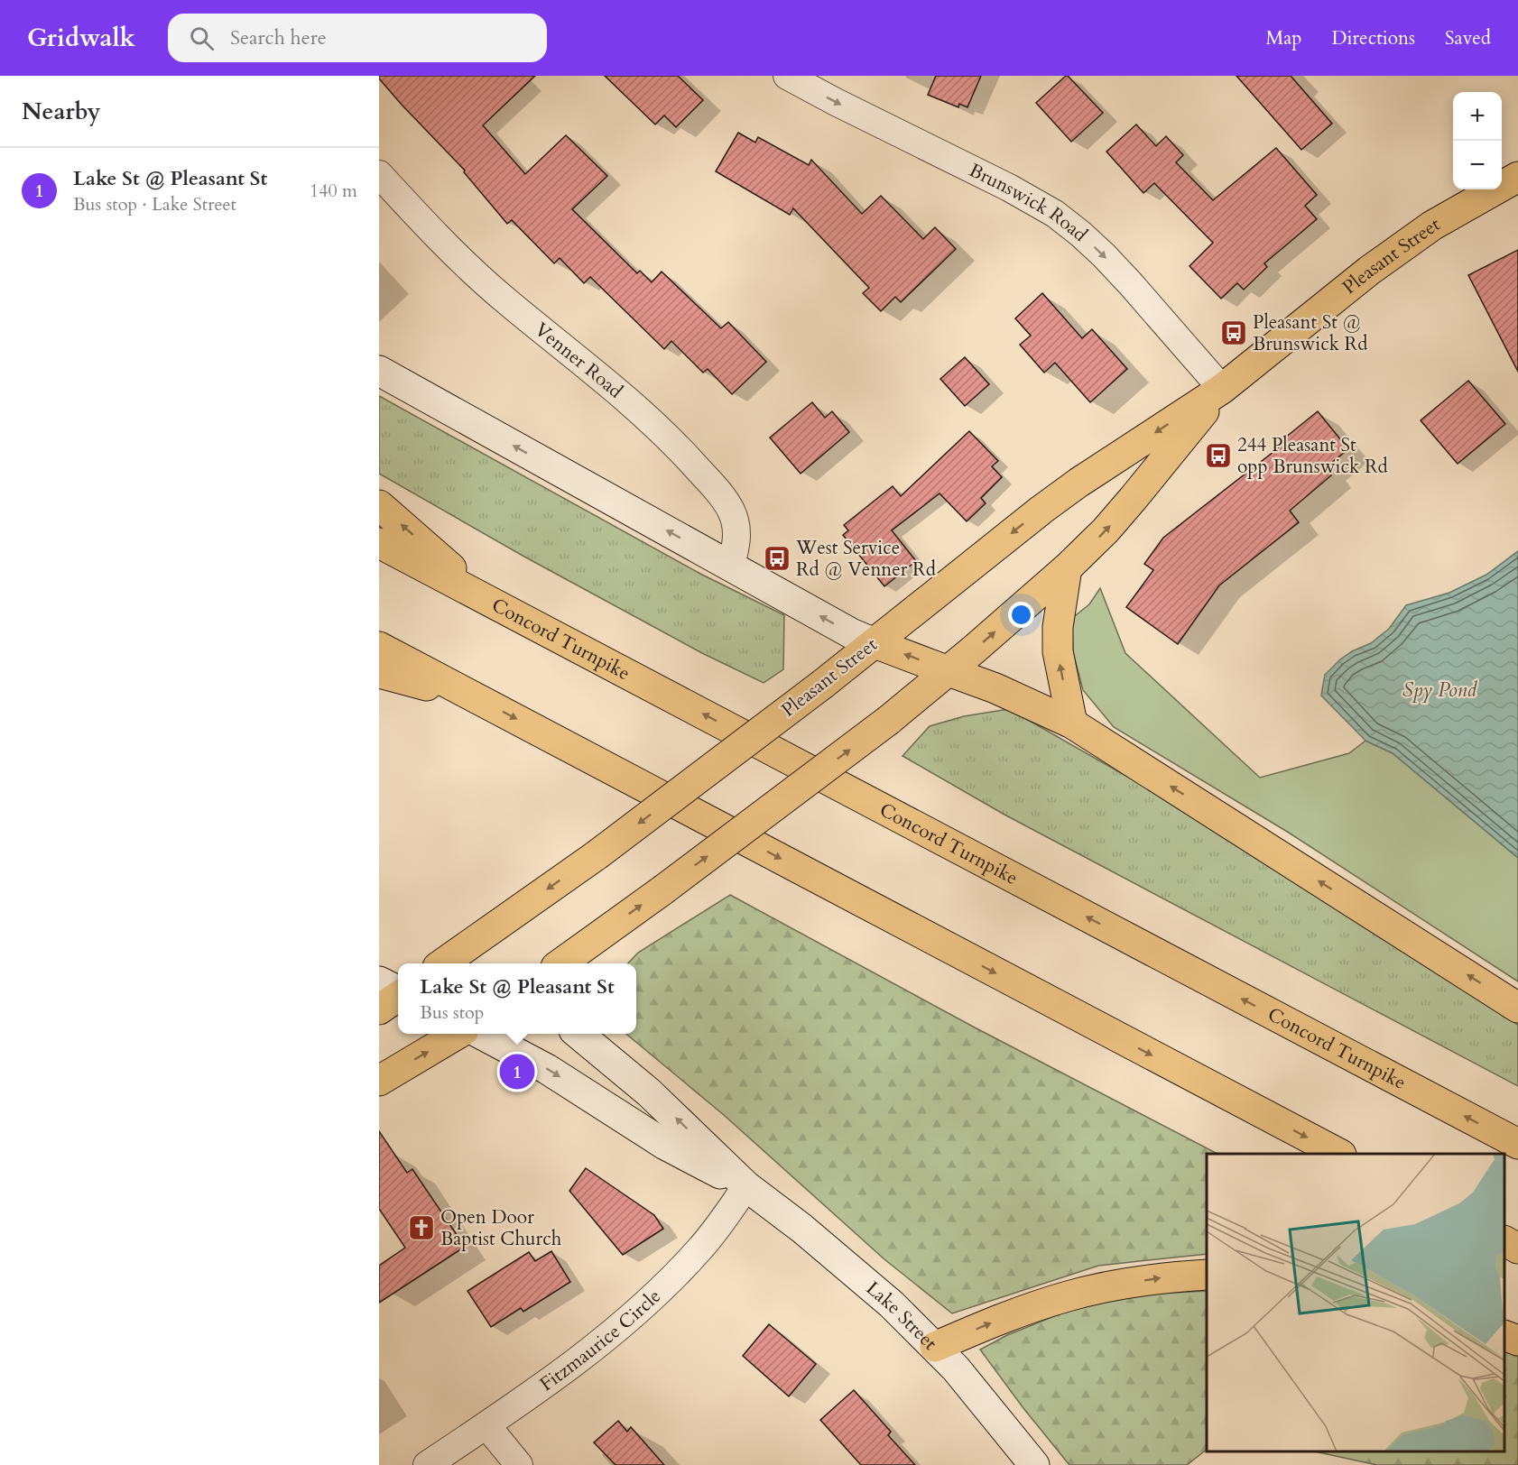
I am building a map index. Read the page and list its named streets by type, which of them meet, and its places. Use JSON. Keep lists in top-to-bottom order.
{
  "streets": {
    "main road": ["Pleasant Street", "Concord Turnpike", "Lake Street"],
    "street": ["Brunswick Road", "Venner Road", "Fitzmaurice Circle"]
  },
  "crossings": [
    ["Brunswick Road", "Pleasant Street"],
    ["Lake Street", "Fitzmaurice Circle"]
  ],
  "one_way": ["Brunswick Road"],
  "water": ["Spy Pond"],
  "places": {
    "bus stop": ["Pleasant St @ Brunswick Rd", "244 Pleasant St opp Brunswick Rd", "West Service Rd @ Venner Rd"],
    "church": ["Open Door Baptist Church"]
  },
  "page": {
    "header": "Gridwalk",
    "search": "Search here",
    "nav": ["Map", "Directions", "Saved"],
    "heading": "Nearby",
    "map_buttons": ["+", "−"],
    "list": [
      {
        "mark": "1",
        "name": "Lake St @ Pleasant St",
        "note": "Bus stop · Lake Street",
        "value": "140 m"
      }
    ],
    "popup": ["Lake St @ Pleasant St", "Bus stop"],
    "pins": "1"
  }
}
